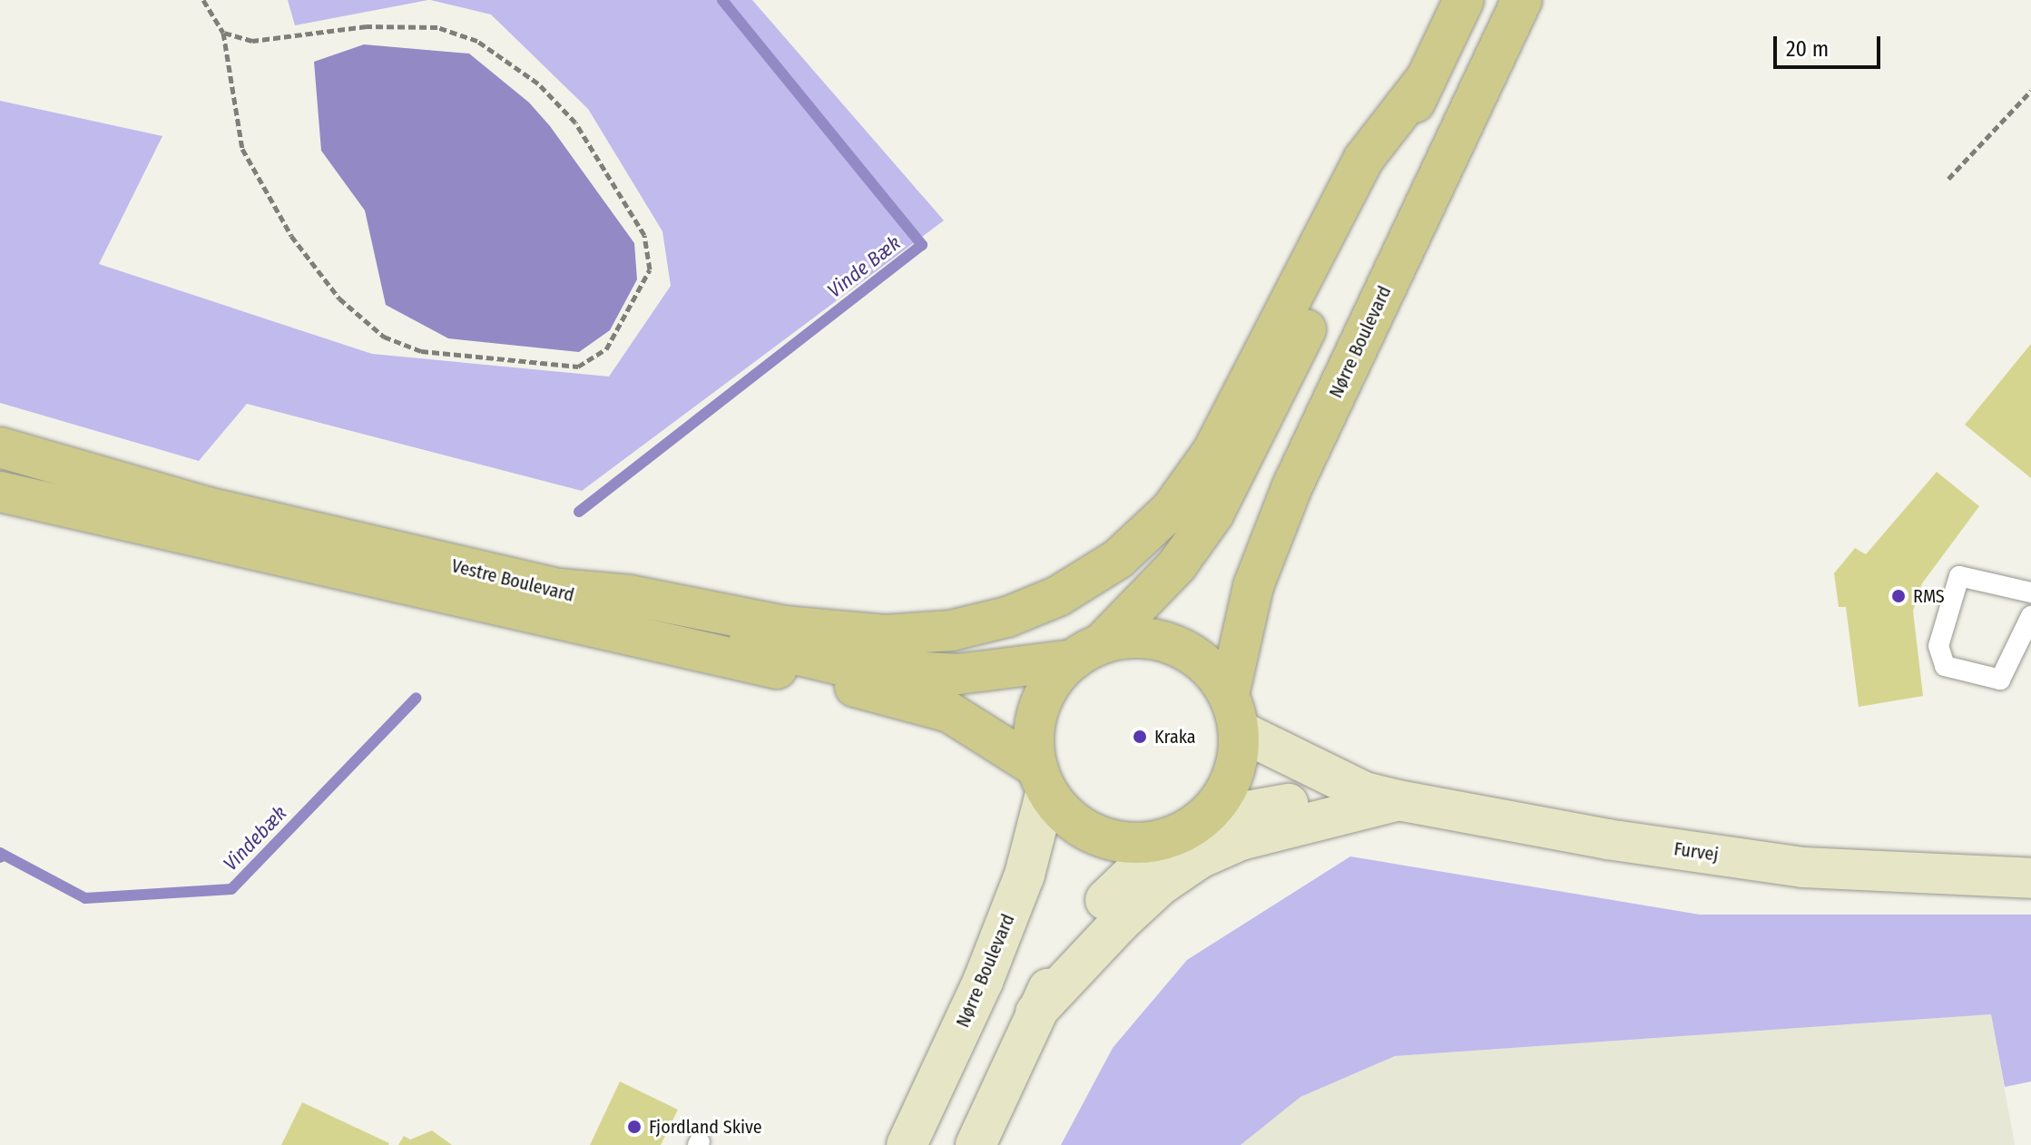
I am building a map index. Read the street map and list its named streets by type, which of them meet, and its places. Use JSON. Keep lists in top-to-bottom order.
{
  "streets": {
    "main road": ["Nørre Boulevard", "Vestre Boulevard", "Furvej"]
  },
  "crossings": [
    ["Nørre Boulevard", "Vestre Boulevard"],
    ["Nørre Boulevard", "Furvej"],
    ["Vestre Boulevard", "Furvej"]
  ],
  "water": ["Vinde Bæk", "Vindebæk"],
  "places": ["RMS", "Kraka", "Fjordland Skive"],
  "scale_bar": "20 m"
}
